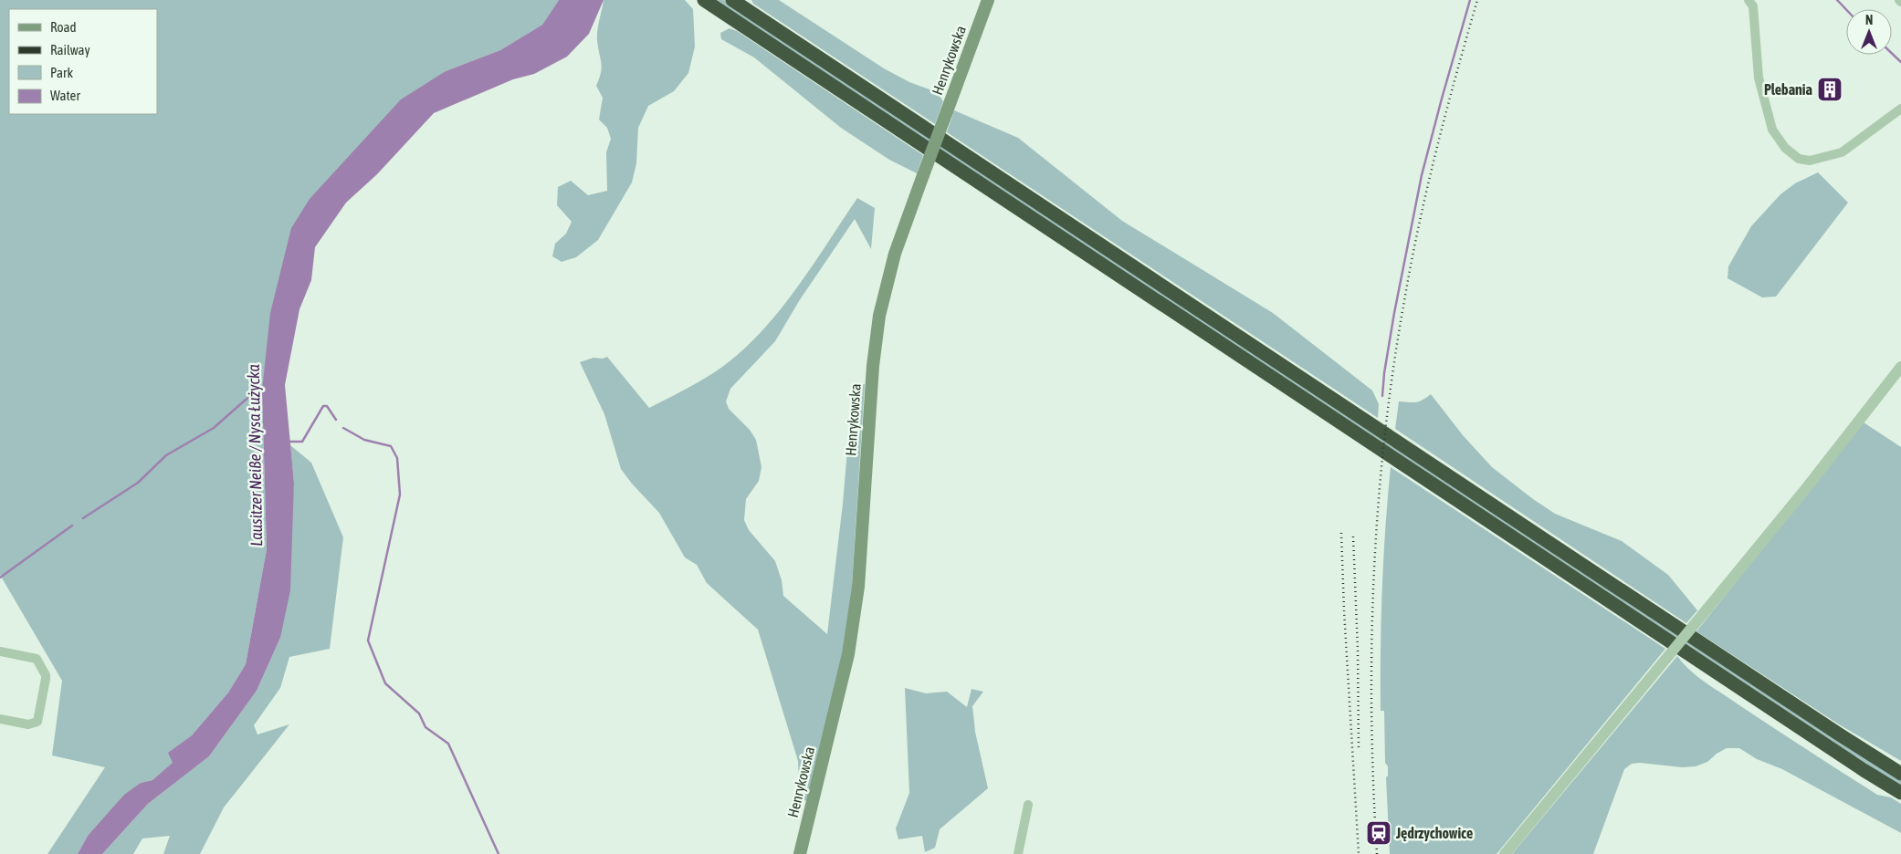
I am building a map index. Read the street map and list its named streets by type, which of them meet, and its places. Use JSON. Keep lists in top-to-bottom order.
{
  "streets": {
    "main road": ["Henrykowska"]
  },
  "water": ["Lausitzer Neiße / Nysa Łużycka"],
  "places": {
    "building": ["Plebania"],
    "station": ["Jędrzychowice"]
  },
  "legend": [
    "Road",
    "Railway",
    "Park",
    "Water"
  ],
  "north": "top"
}
